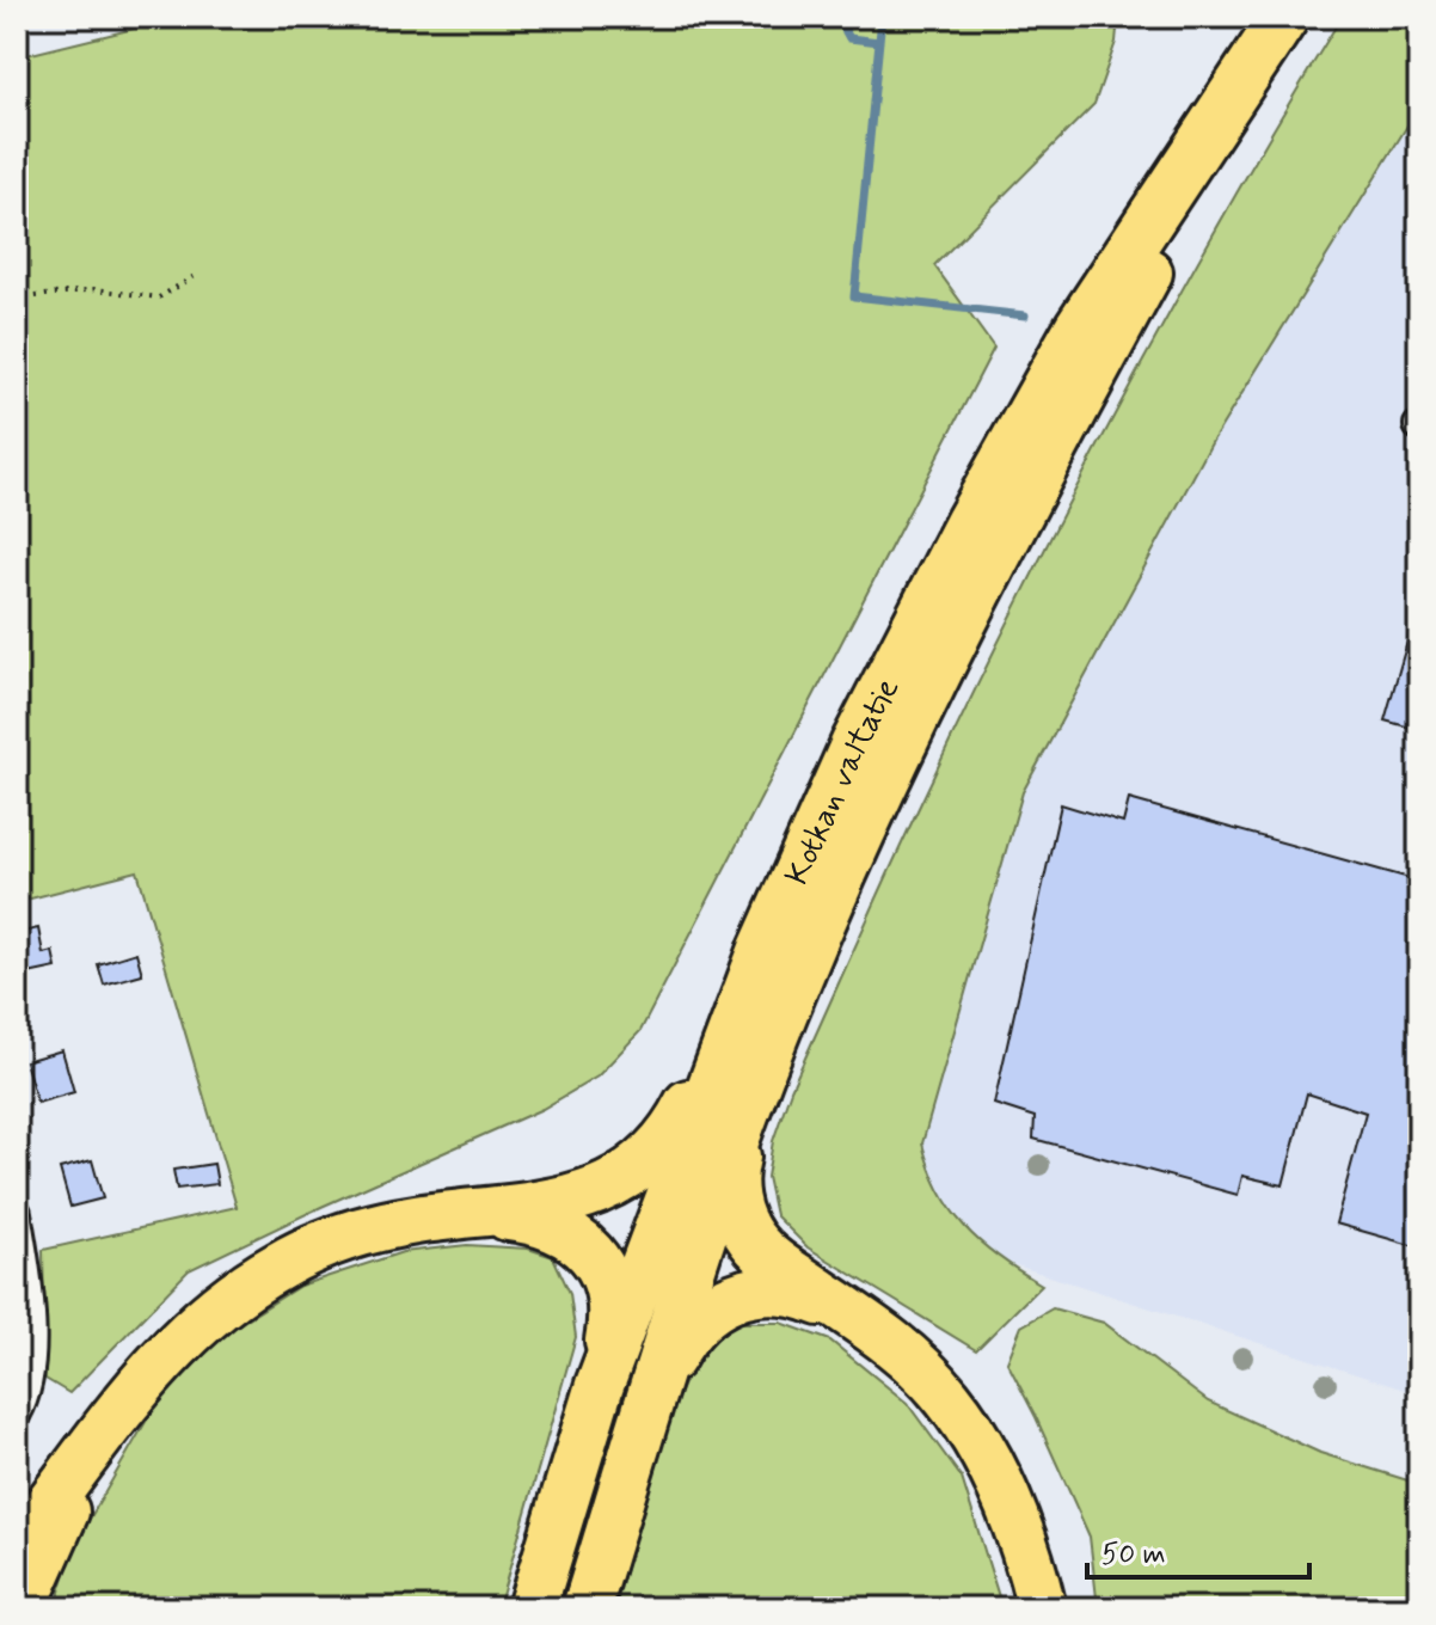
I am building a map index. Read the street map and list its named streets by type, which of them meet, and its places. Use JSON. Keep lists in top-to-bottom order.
{
  "streets": {
    "highway": ["Kotkan valtatie"]
  },
  "scale_bar": "50 m"
}
